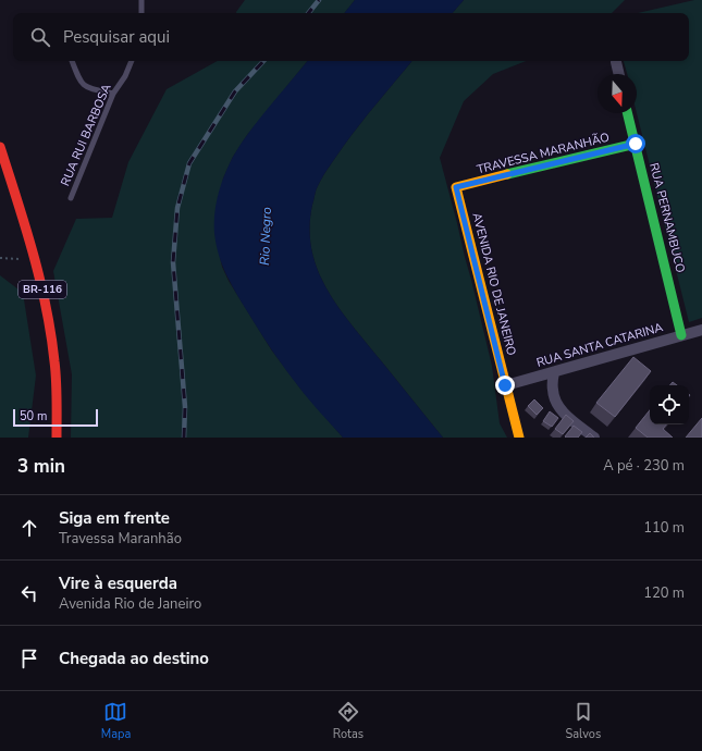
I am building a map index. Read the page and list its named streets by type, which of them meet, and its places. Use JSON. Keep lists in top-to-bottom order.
{
  "streets": {
    "main road": [
      "TRAVESSA MARANHÃO",
      "RUA PERNAMBUCO",
      "AVENIDA RIO DE JANEIRO",
      "BR-116"
    ],
    "street": ["RUA SANTA CATARINA"],
    "lane": ["RUA RUI BARBOSA"]
  },
  "crossings": [
    ["TRAVESSA MARANHÃO", "RUA PERNAMBUCO"],
    ["TRAVESSA MARANHÃO", "AVENIDA RIO DE JANEIRO"],
    ["RUA PERNAMBUCO", "RUA SANTA CATARINA"],
    ["AVENIDA RIO DE JANEIRO", "RUA SANTA CATARINA"]
  ],
  "water": ["Rio Negro"],
  "scale_bar": "50 m",
  "north": "bottom",
  "page": {
    "search": "Pesquisar aqui",
    "scale": "50 m",
    "heading": ["3 min", "A pé · 230 m"],
    "list": [
      ["Siga em frente", "Travessa Maranhão", "110 m"],
      ["Vire à esquerda", "Avenida Rio de Janeiro", "120 m"],
      "Chegada ao destino"
    ],
    "nav": ["Mapa", "Rotas", "Salvos"]
  }
}
